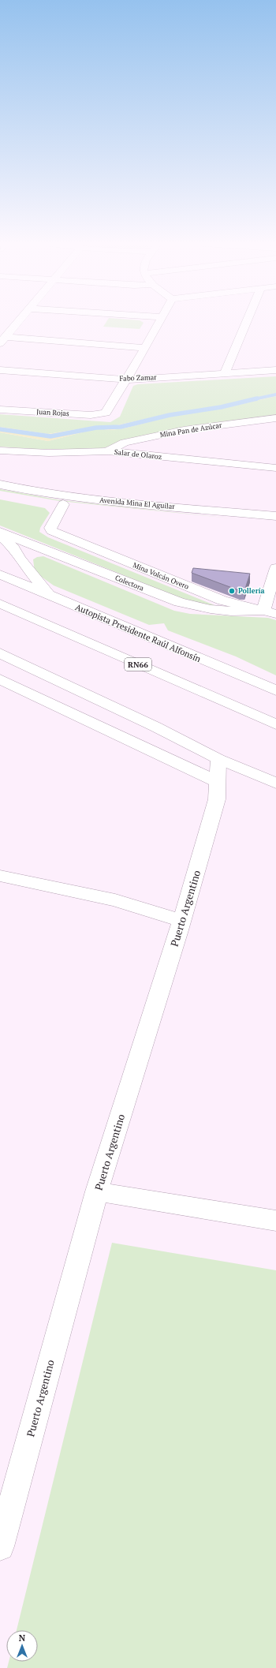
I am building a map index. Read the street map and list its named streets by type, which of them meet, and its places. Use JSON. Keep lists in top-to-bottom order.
{
  "streets": {
    "main road": [
      "Fabo Zamar",
      "Juan Rojas",
      "Mina Pan de Azúcar",
      "Salar de Olaroz",
      "Avenida Mina El Aguilar",
      "Mina Volcán Overo",
      "Colectora",
      "Autopista Presidente Raúl Alfonsín",
      "RN66",
      "Puerto Argentino"
    ]
  },
  "crossings": [
    ["Fabo Zamar", "Juan Rojas"],
    ["Mina Pan de Azúcar", "Salar de Olaroz"],
    ["Avenida Mina El Aguilar", "Mina Volcán Overo"],
    ["Mina Volcán Overo", "Colectora"]
  ],
  "places": ["Pollería"],
  "north": "top"
}
